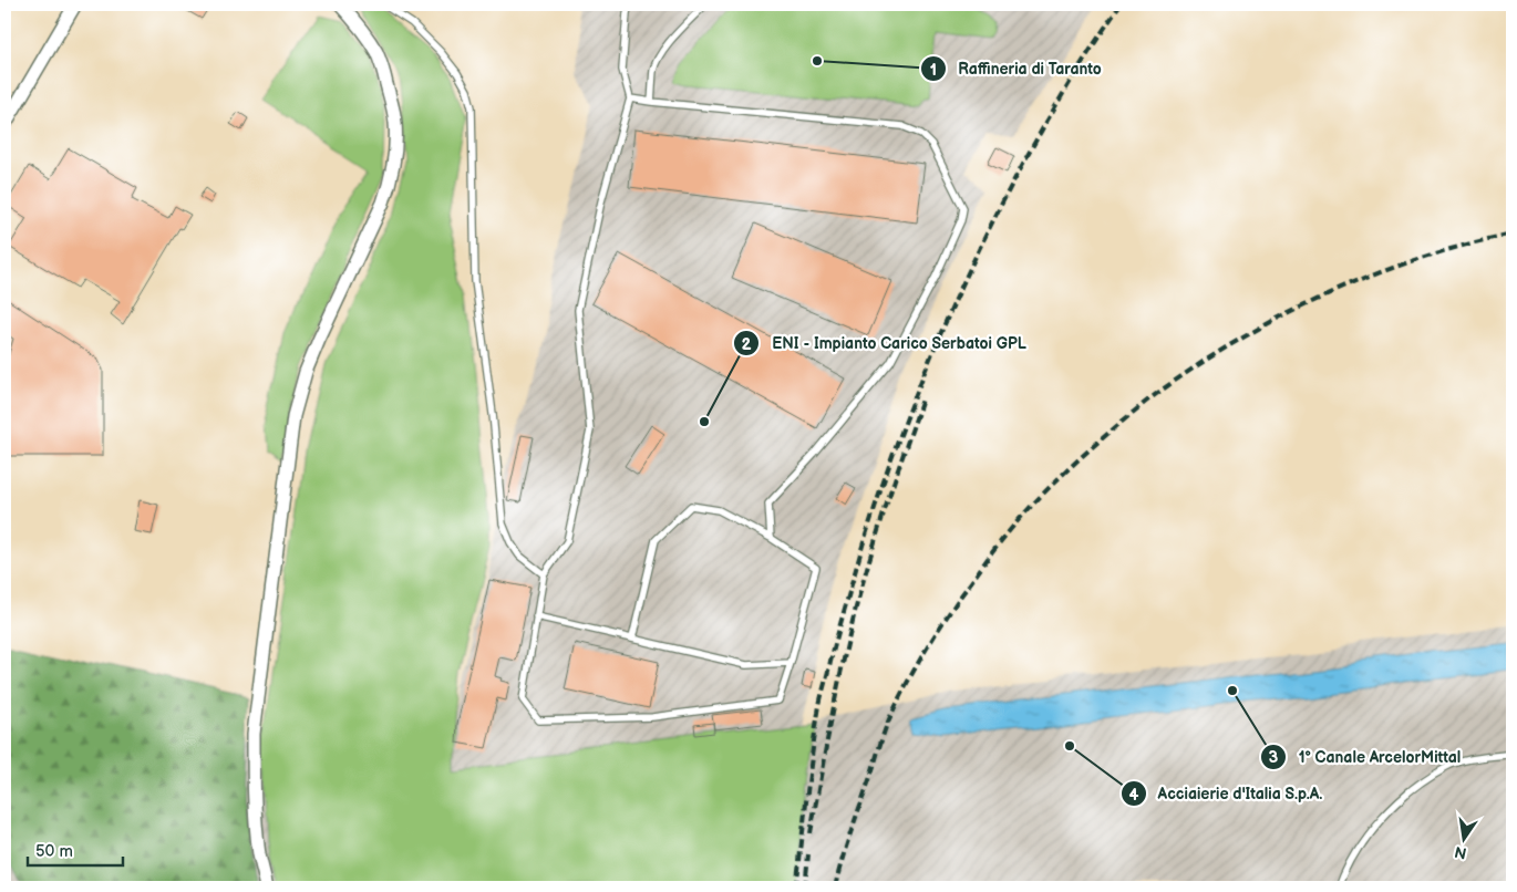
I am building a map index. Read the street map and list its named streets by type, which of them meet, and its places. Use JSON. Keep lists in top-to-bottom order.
{
  "places": [
    "Raffineria di Taranto",
    "ENI - Impianto Carico Serbatoi GPL",
    "1° Canale ArcelorMittal",
    "Acciaierie d'Italia S.p.A."
  ],
  "scale_bar": "50 m",
  "north": "bottom"
}
